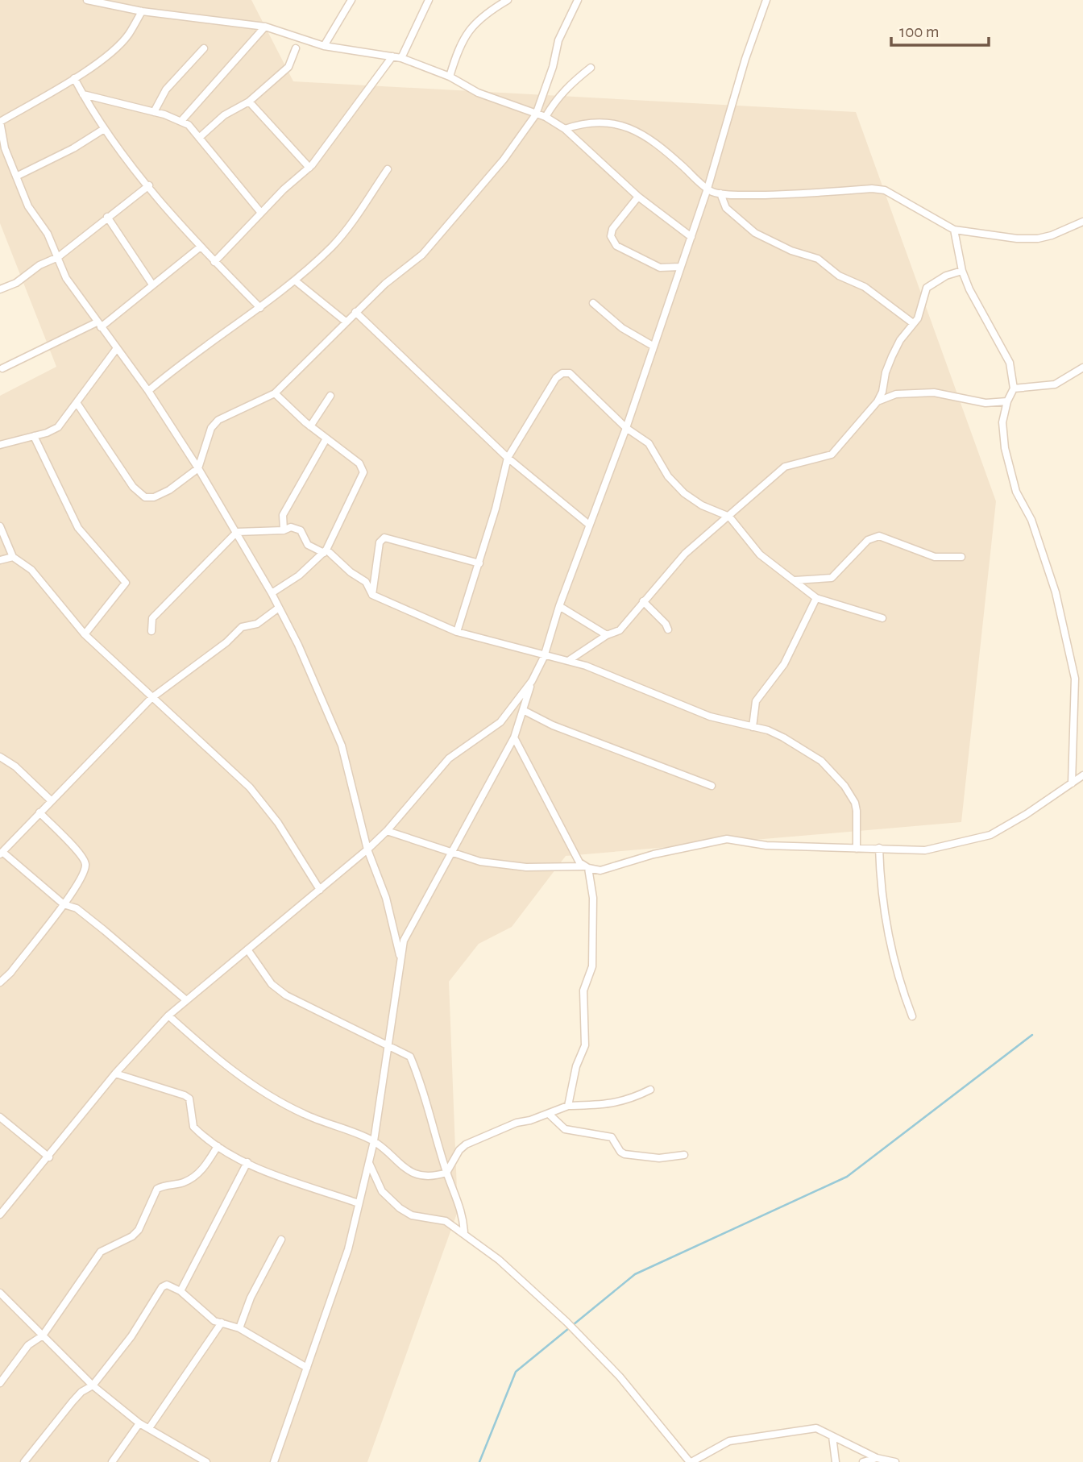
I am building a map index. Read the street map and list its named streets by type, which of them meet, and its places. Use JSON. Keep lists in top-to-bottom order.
{
  "scale_bar": "100 m"
}
